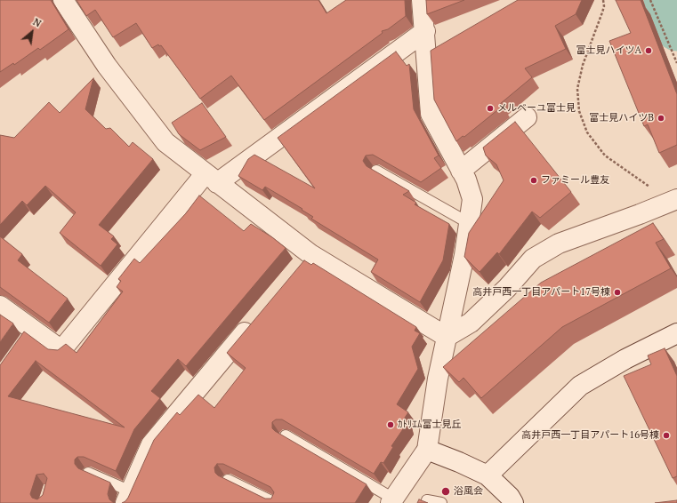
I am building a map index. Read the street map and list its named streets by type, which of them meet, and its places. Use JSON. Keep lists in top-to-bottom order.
{
  "places": [
    "富士見ハイツA",
    "メルベーユ富士見",
    "富士見ハイツB",
    "ファミール豊友",
    "高井戸西一丁目アパート17号棟",
    "ｶﾄﾘｴﾑ富士見丘",
    "高井戸西一丁目アパート16号棟",
    "浴風会"
  ],
  "north": "top right"
}
